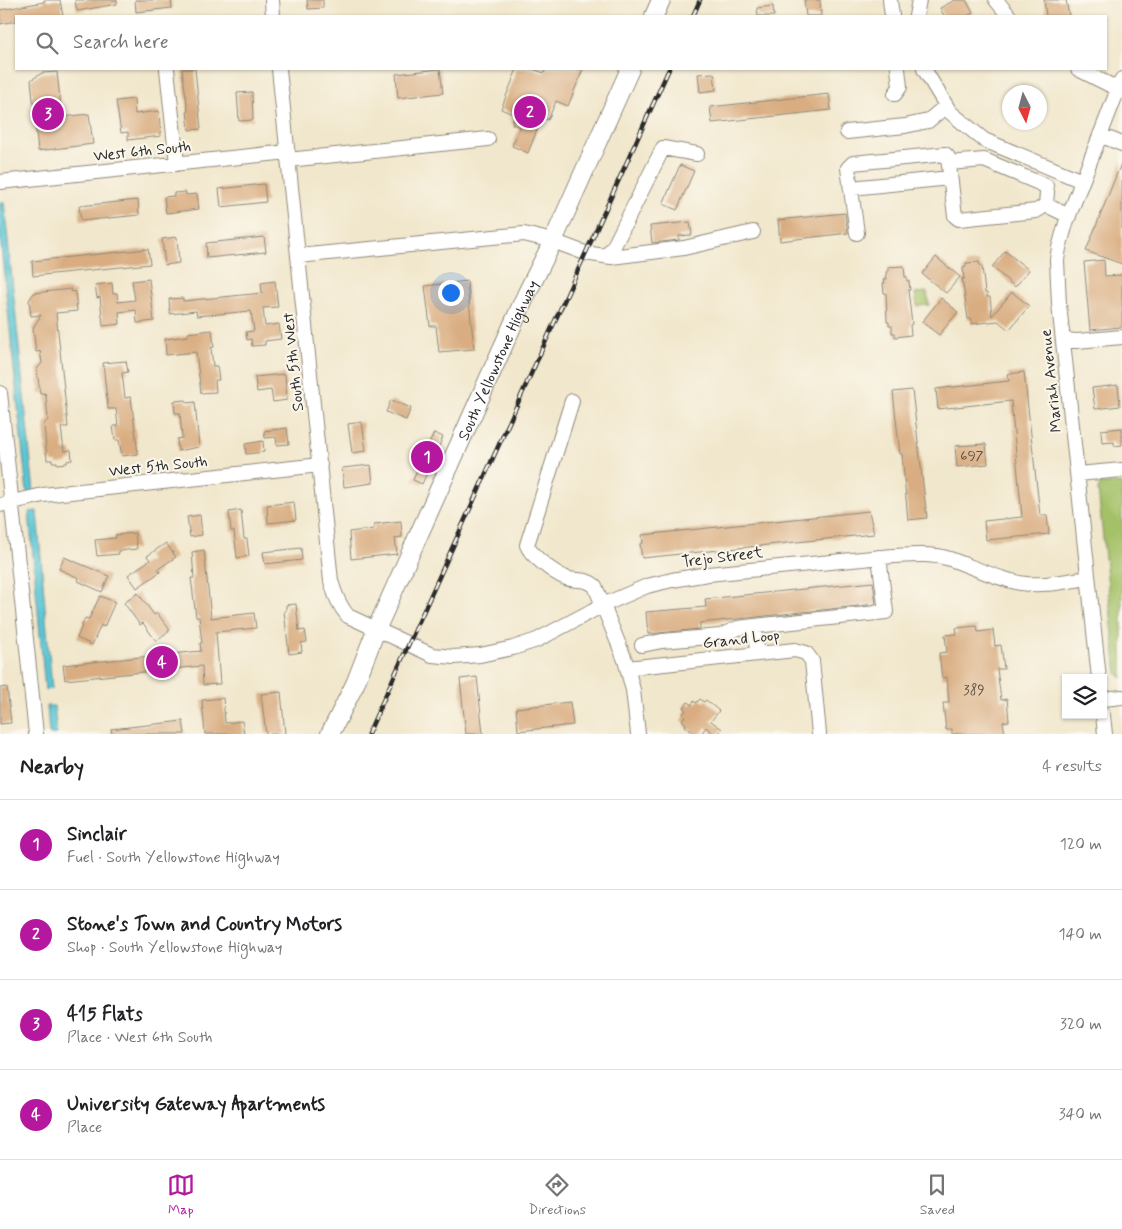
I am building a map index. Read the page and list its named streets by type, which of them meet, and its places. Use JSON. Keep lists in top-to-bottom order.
{
  "streets": {
    "main road": ["South Yellowstone Highway"],
    "street": [
      "West 6th South",
      "South 5th West",
      "Mariah Avenue",
      "West 5th South",
      "Trejo Street",
      "Grand Loop"
    ]
  },
  "crossings": [
    ["West 6th South", "South 5th West"],
    ["South Yellowstone Highway", "South 5th West"],
    ["South Yellowstone Highway", "Trejo Street"],
    ["South 5th West", "West 5th South"],
    ["South 5th West", "Trejo Street"],
    ["Mariah Avenue", "Trejo Street"]
  ],
  "house_numbers": ["697", "389"],
  "north": "bottom",
  "page": {
    "search": "Search here",
    "pins": [
      "2",
      "3",
      "1",
      "4"
    ],
    "heading": ["Nearby", "4 results"],
    "list": [
      {
        "mark": "1",
        "name": "Sinclair",
        "note": "Fuel · South Yellowstone Highway",
        "value": "120 m"
      },
      {
        "mark": "2",
        "name": "Stone's Town and Country Motors",
        "note": "Shop · South Yellowstone Highway",
        "value": "140 m"
      },
      {
        "mark": "3",
        "name": "415 Flats",
        "note": "Place · West 6th South",
        "value": "320 m"
      },
      {
        "mark": "4",
        "name": "University Gateway Apartments",
        "note": "Place",
        "value": "340 m"
      }
    ],
    "nav": ["Map", "Directions", "Saved"]
  }
}
